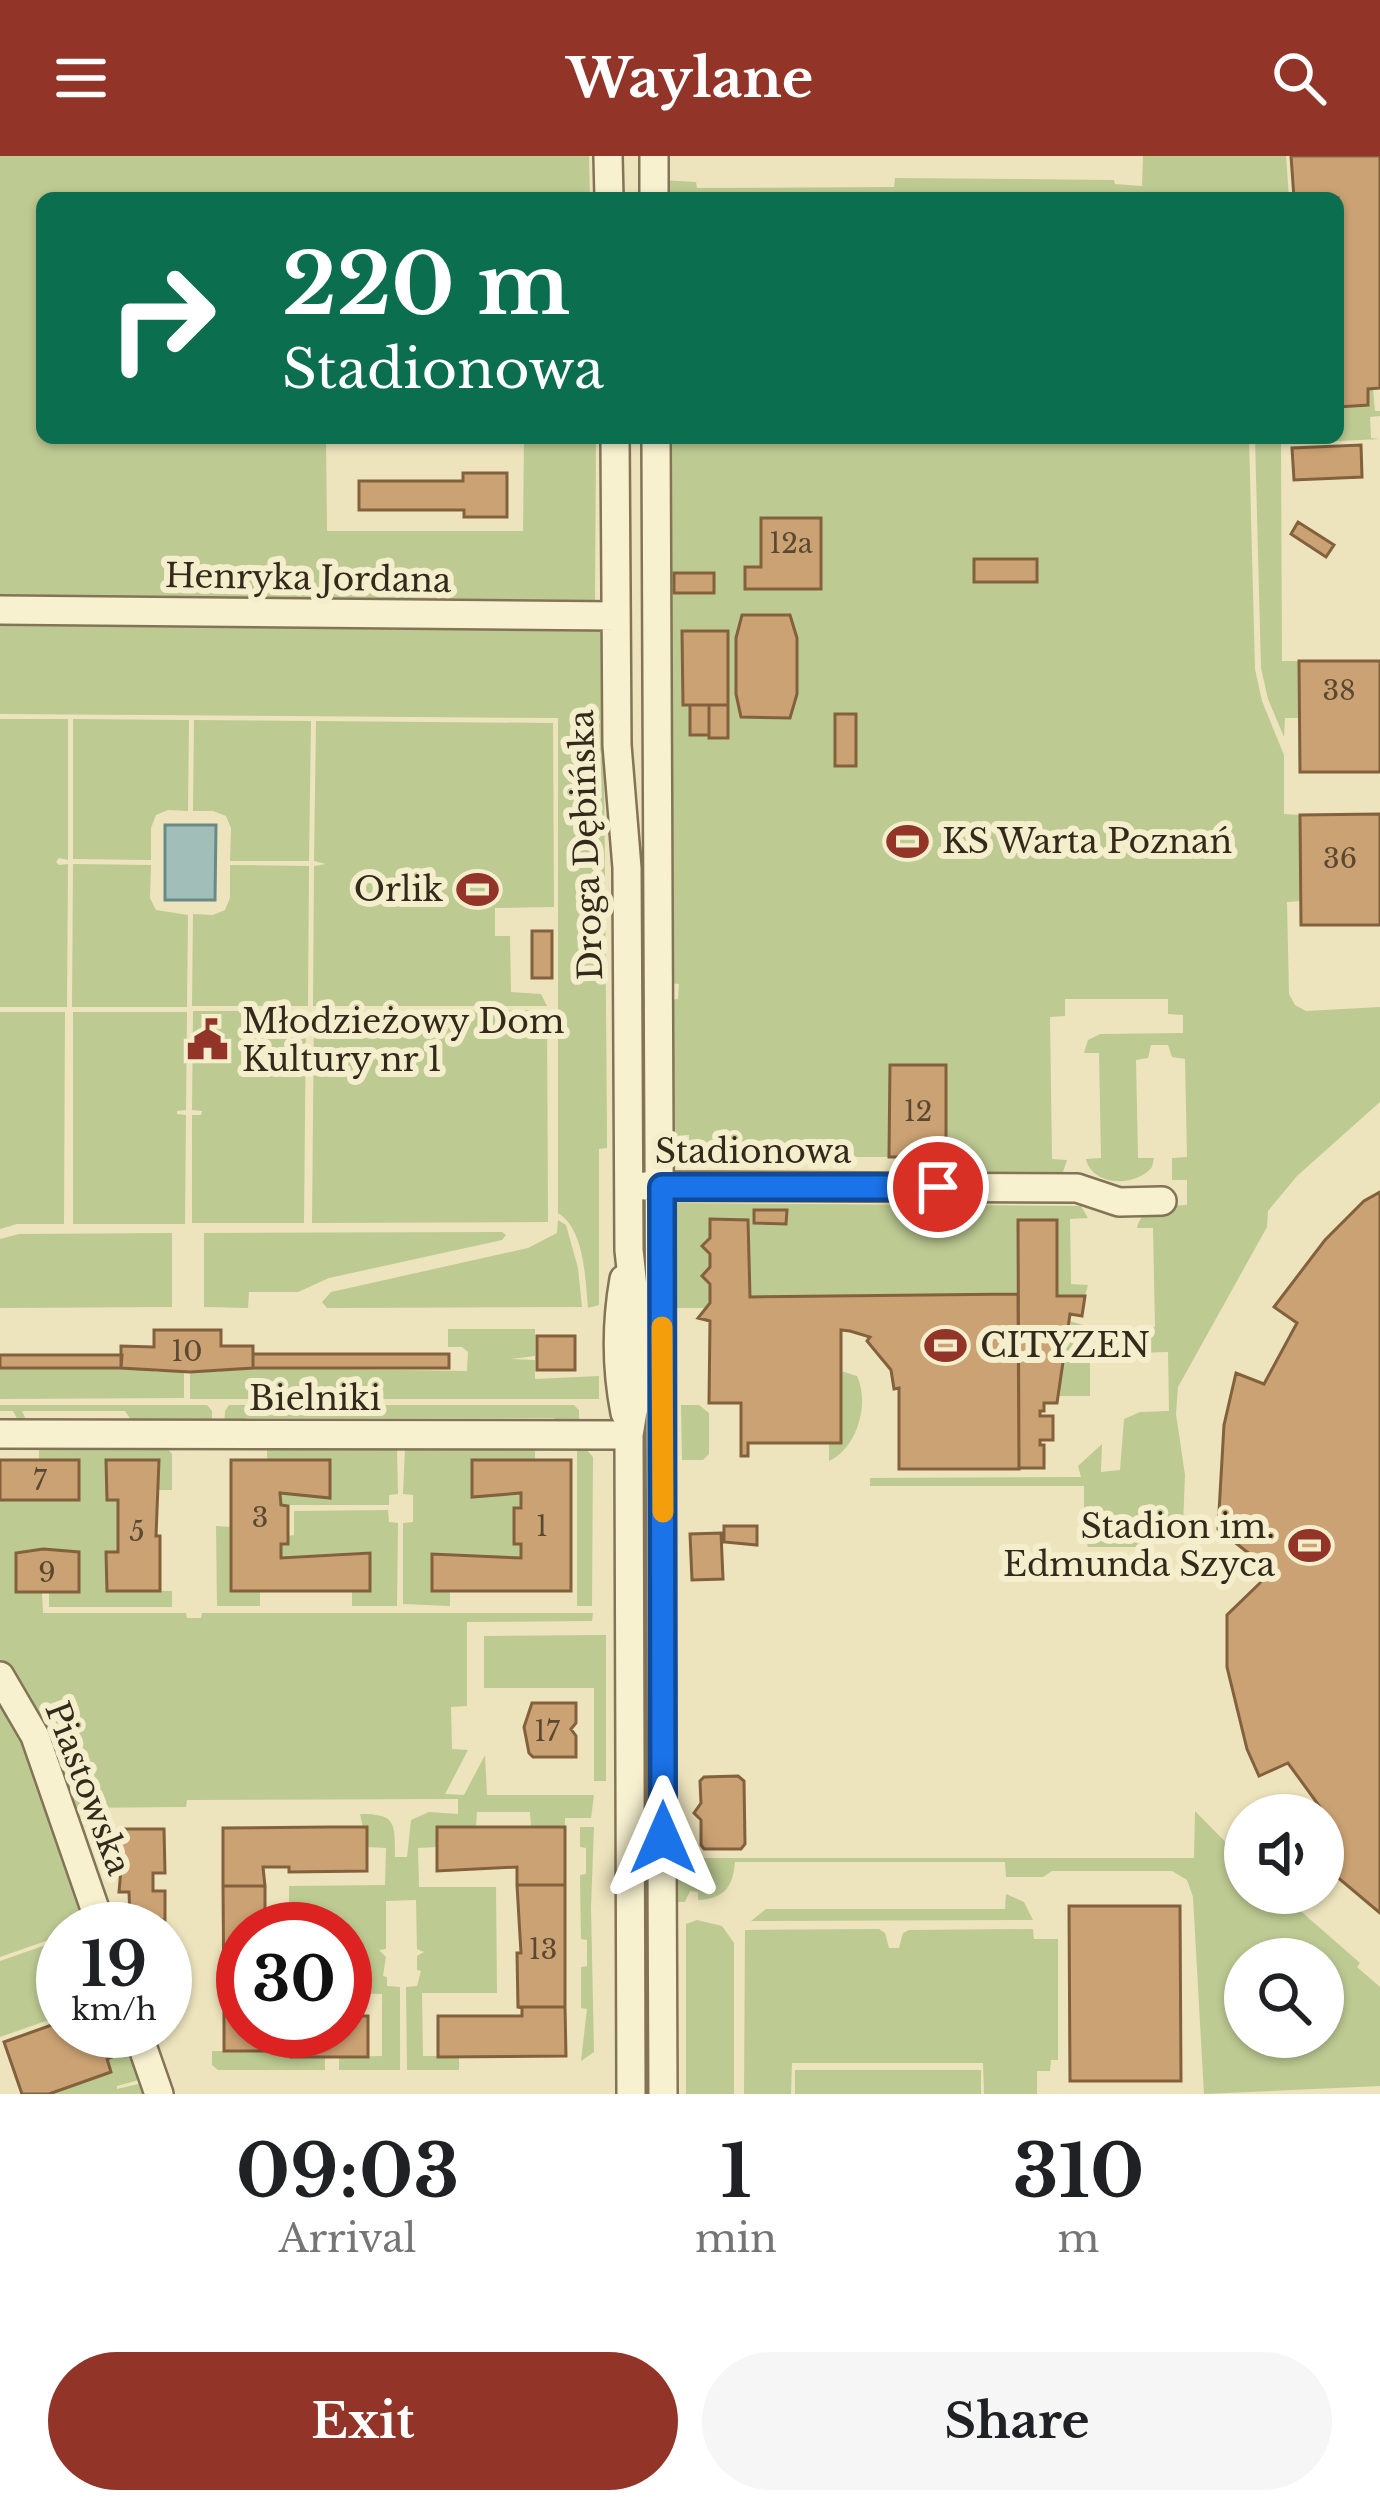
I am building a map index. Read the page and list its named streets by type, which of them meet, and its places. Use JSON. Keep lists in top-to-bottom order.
{
  "streets": {
    "street": [
      "Henryka Jordana",
      "Droga Dębińska",
      "Stadionowa",
      "Bielniki",
      "Piastowska"
    ]
  },
  "crossings": [
    ["Henryka Jordana", "Droga Dębińska"],
    ["Droga Dębińska", "Stadionowa"],
    ["Droga Dębińska", "Bielniki"]
  ],
  "places": {
    "sports": [
      "KS Warta Poznań",
      "Orlik",
      "CITYZEN",
      "Stadion im. Edmunda Szyca"
    ],
    "public building": ["Młodzieżowy Dom Kultury nr 1"]
  },
  "house_numbers": [
    "12a",
    "38",
    "36",
    "12",
    "10",
    "7",
    "3",
    "1",
    "5",
    "9",
    "17",
    "13"
  ],
  "page": {
    "header": "Waylane",
    "turn": ["220 m", "Stadionowa"],
    "speed": "19 km/h",
    "limit": "30",
    "eta": [
      "09:03",
      "Arrival",
      "1",
      "min",
      "310",
      "m"
    ],
    "buttons": ["Exit", "Share"]
  }
}
